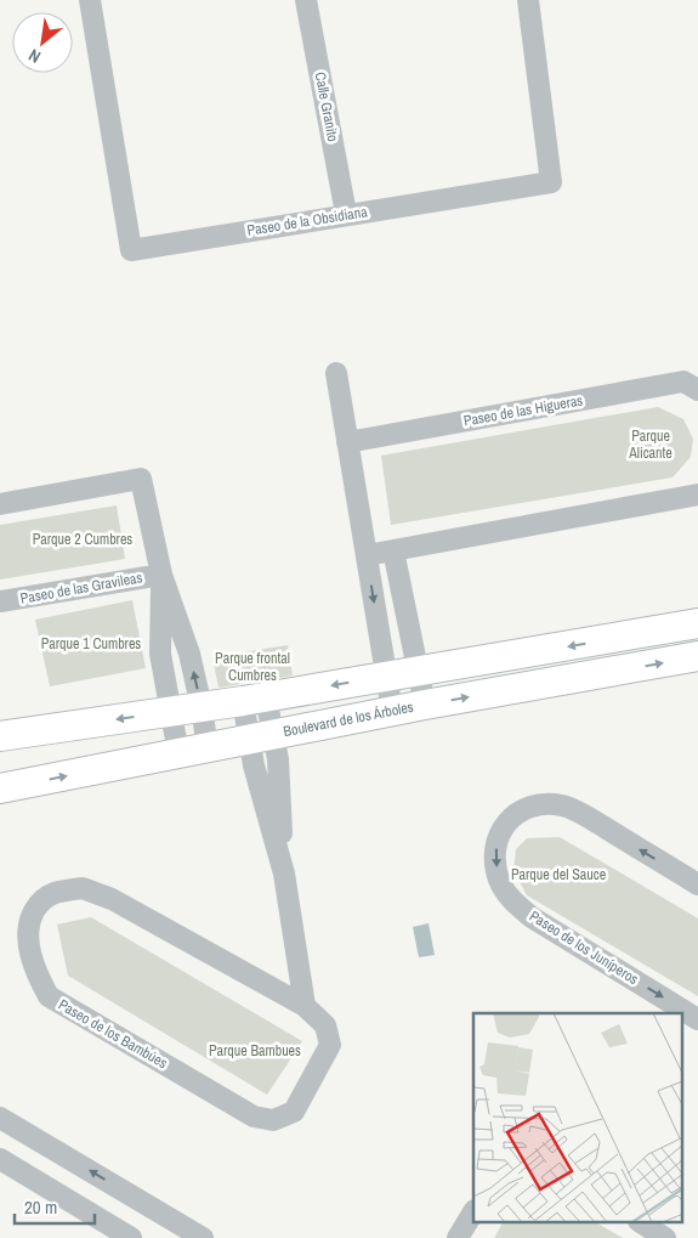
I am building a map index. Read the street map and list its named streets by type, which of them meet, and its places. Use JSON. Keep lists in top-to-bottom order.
{
  "streets": {
    "main road": ["Boulevard de los Árboles"],
    "street": [
      "Calle Granito",
      "Paseo de la Obsidiana",
      "Paseo de las Higueras",
      "Paseo de las Gravileas",
      "Paseo de los Juníperos",
      "Paseo de los Bambúes"
    ]
  },
  "crossings": [
    ["Calle Granito", "Paseo de la Obsidiana"],
    ["Paseo de las Gravileas", "Boulevard de los Árboles"]
  ],
  "parks": [
    "Parque Alicante",
    "Parque 2 Cumbres",
    "Parque 1 Cumbres",
    "Parque frontal Cumbres",
    "Parque del Sauce",
    "Parque Bambues"
  ],
  "scale_bar": "20 m",
  "north": "bottom left"
}
